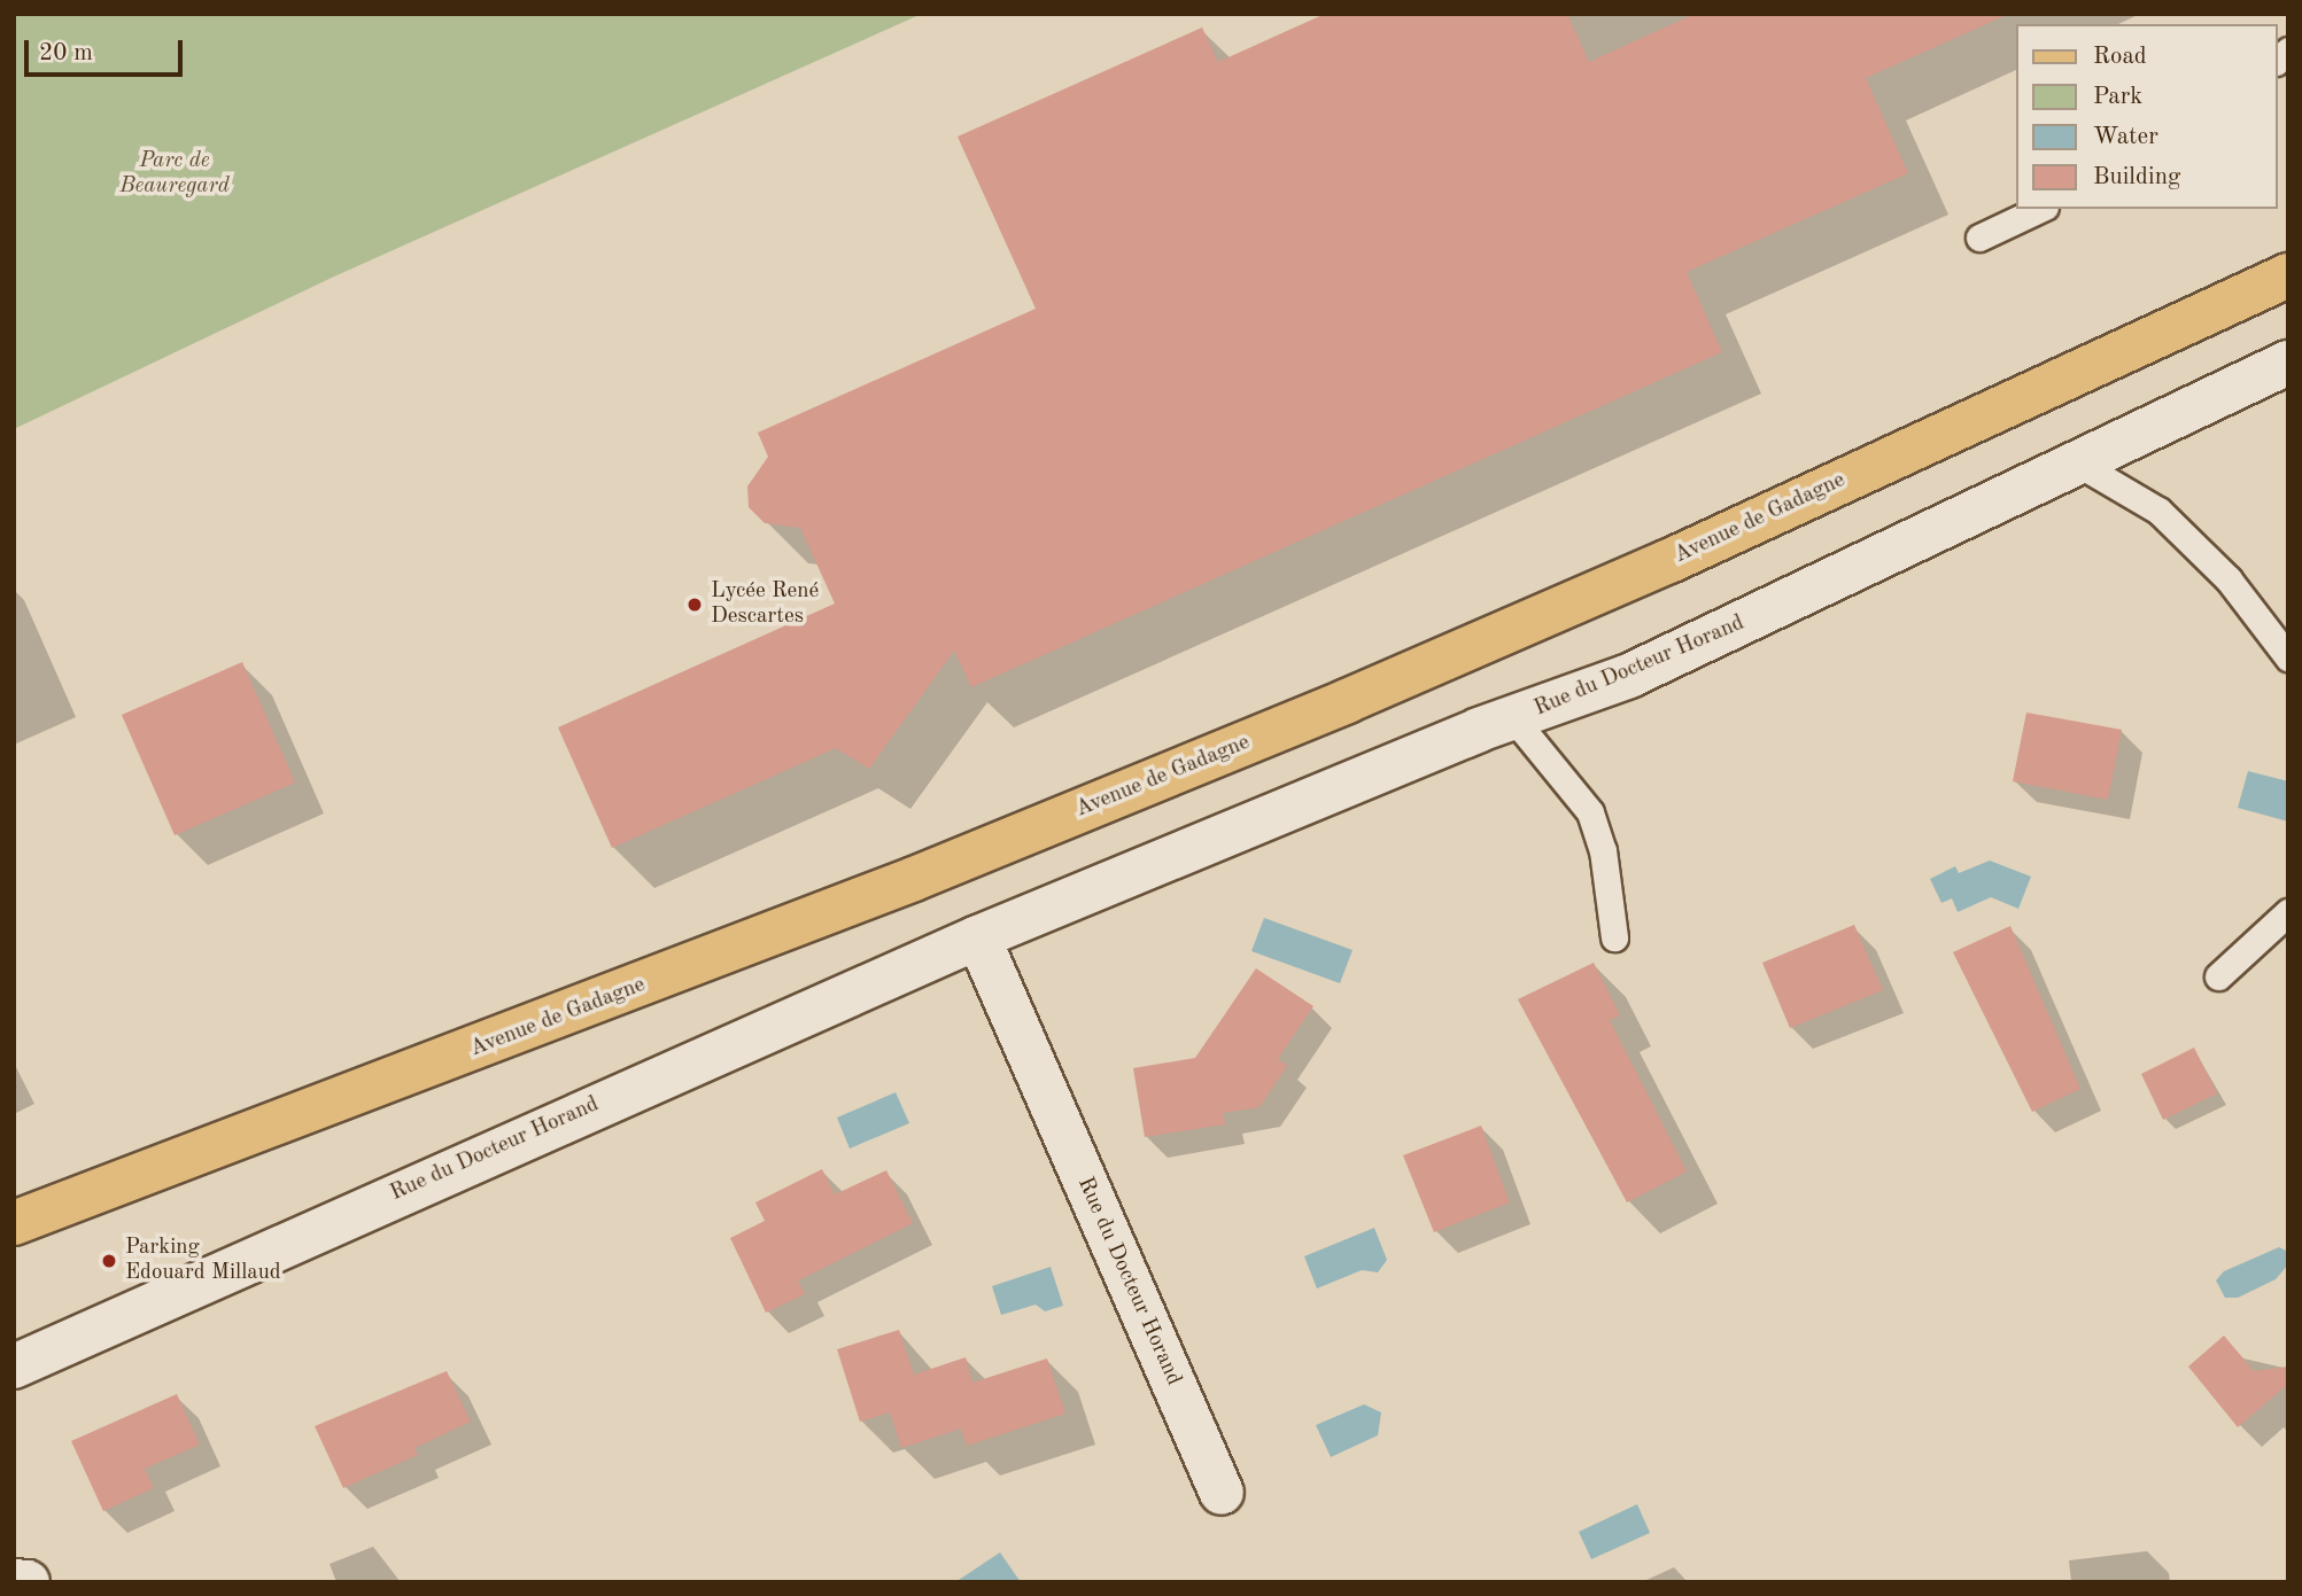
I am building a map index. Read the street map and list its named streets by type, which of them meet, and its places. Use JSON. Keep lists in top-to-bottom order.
{
  "streets": {
    "main road": ["Avenue de Gadagne"],
    "street": ["Rue du Docteur Horand"]
  },
  "parks": ["Parc de Beauregard"],
  "places": ["Lycée René Descartes", "Parking Edouard Millaud"],
  "legend": [
    "Road",
    "Park",
    "Water",
    "Building"
  ],
  "scale_bar": "20 m"
}
